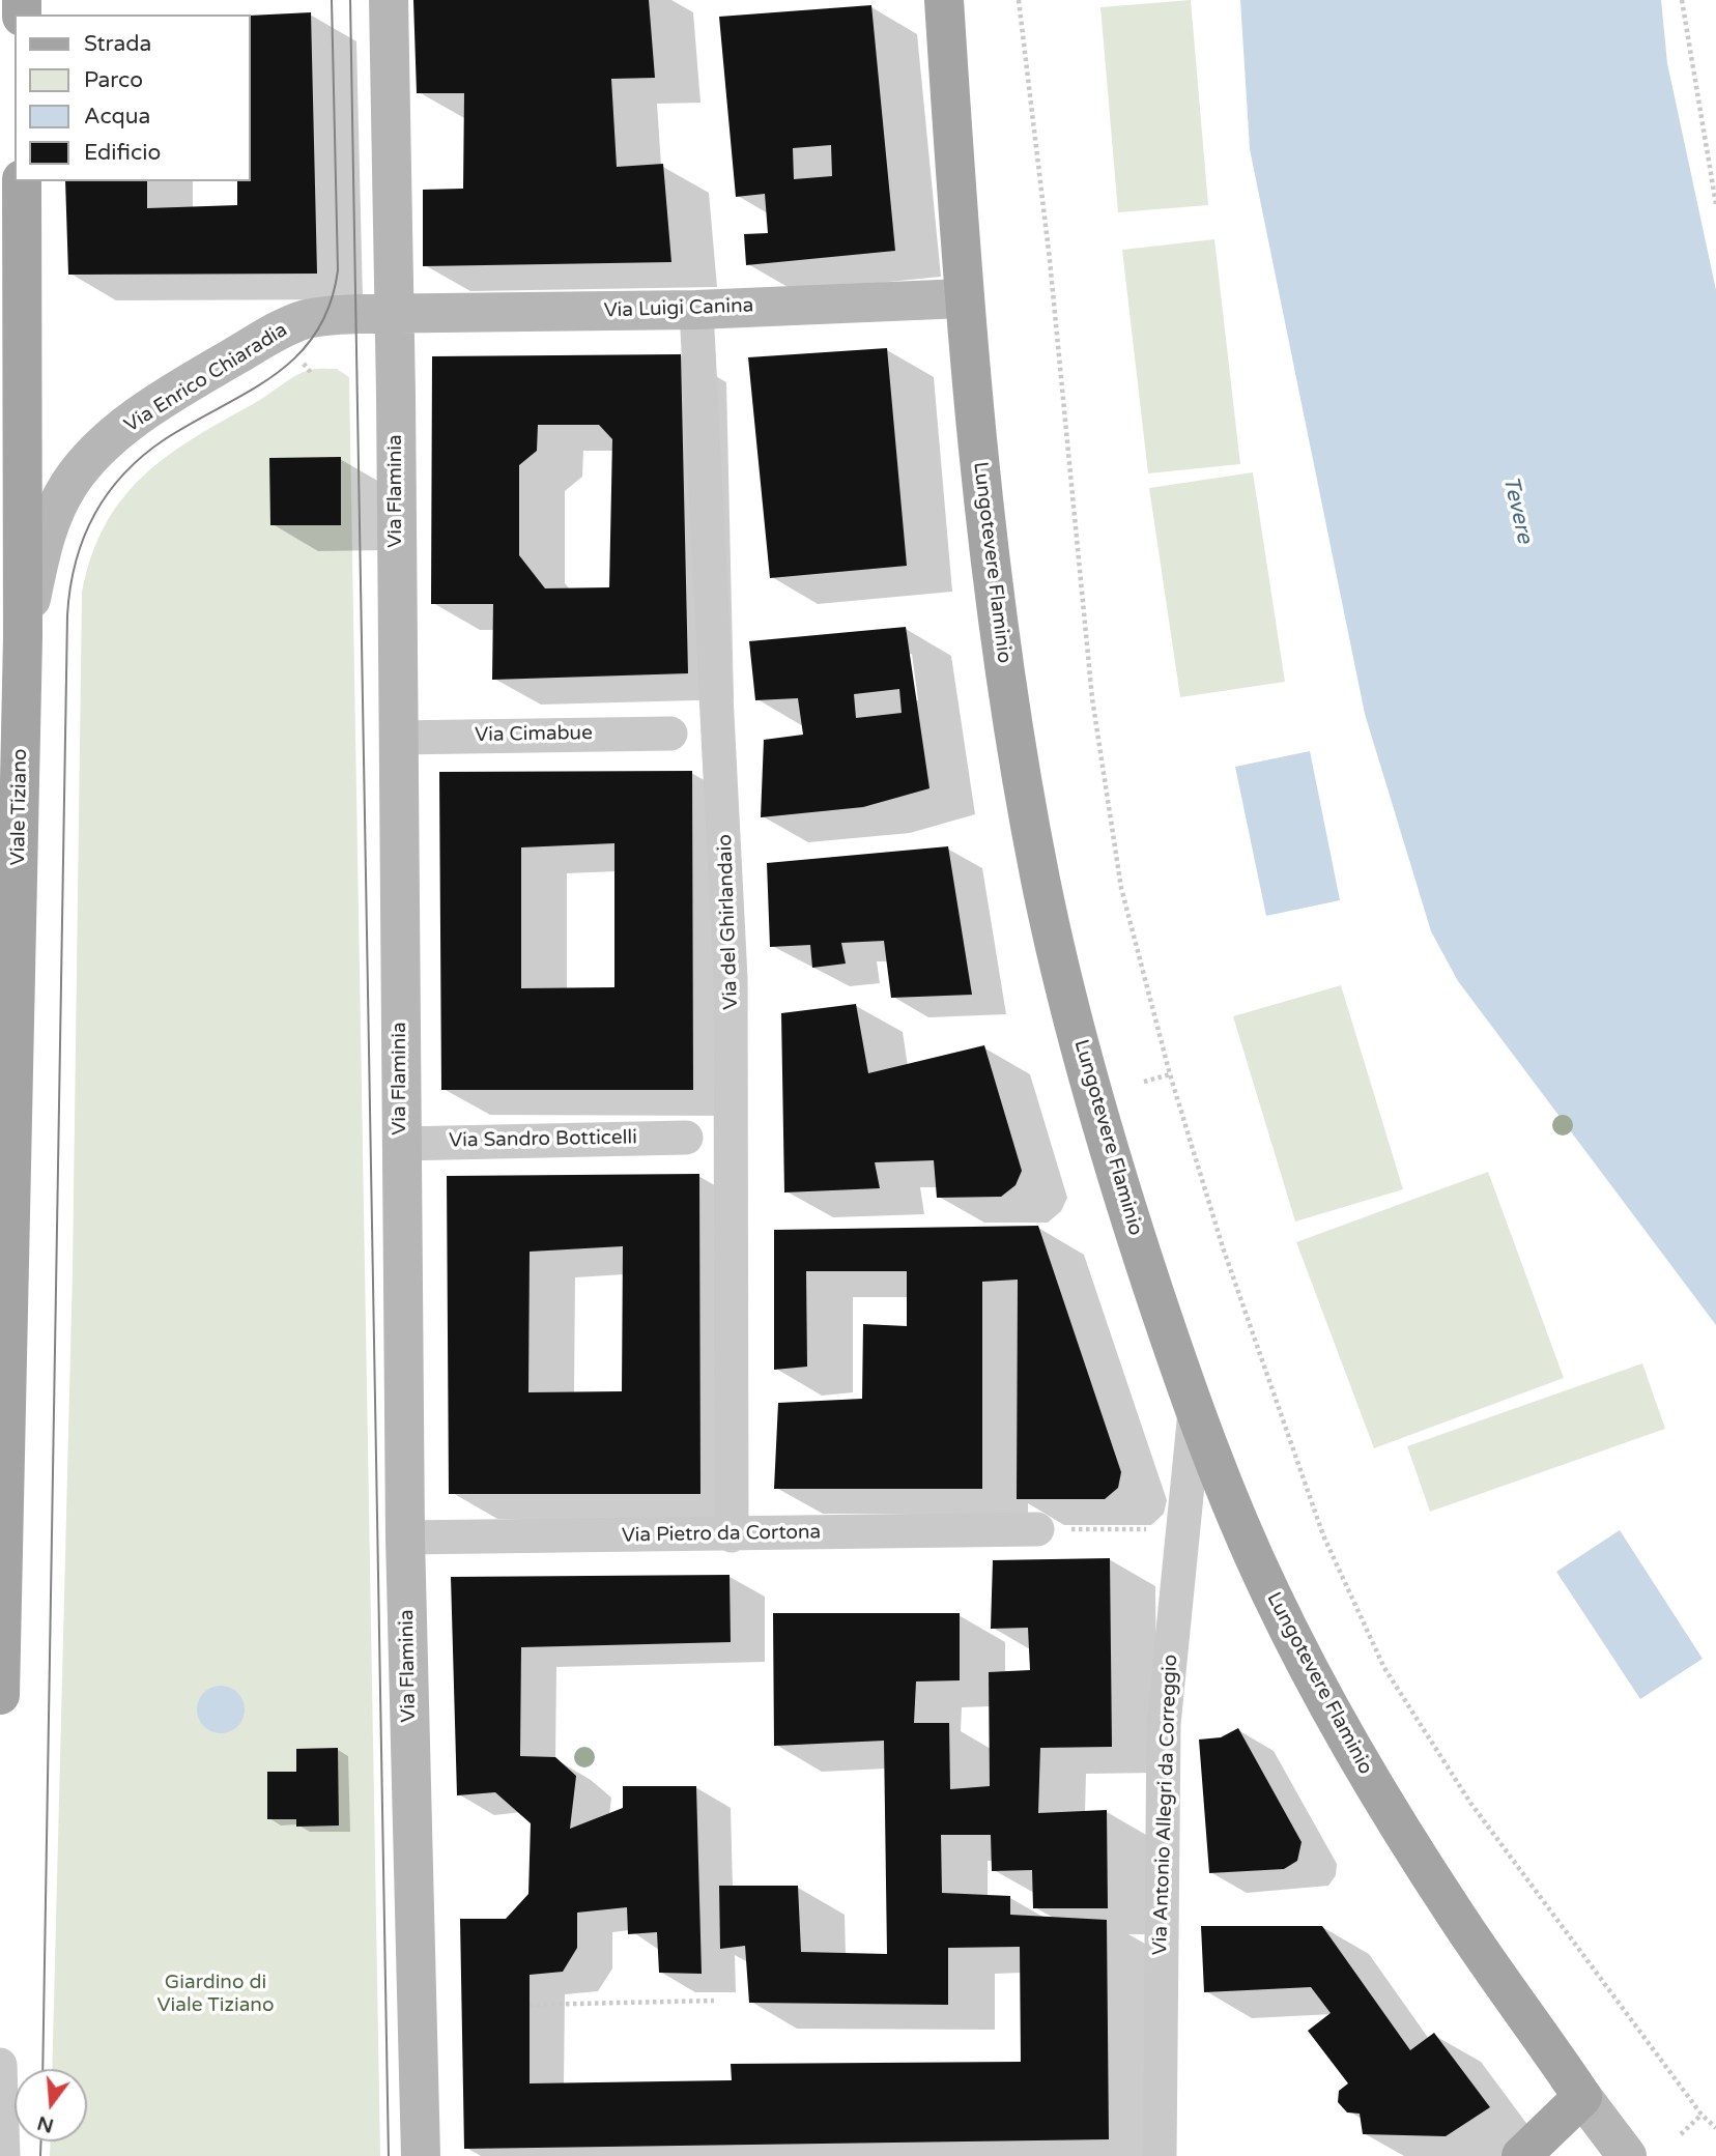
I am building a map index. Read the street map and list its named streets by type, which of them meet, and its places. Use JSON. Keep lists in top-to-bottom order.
{
  "streets": {
    "main road": ["Lungotevere Flaminio", "Viale Tiziano"],
    "street": [
      "Via Luigi Canina",
      "Via Enrico Chiaradia",
      "Via Flaminia",
      "Via Cimabue",
      "Via del Ghirlandaio",
      "Via Sandro Botticelli",
      "Via Pietro da Cortona",
      "Via Antonio Allegri da Correggio"
    ]
  },
  "crossings": [
    ["Via Luigi Canina", "Via Enrico Chiaradia"],
    ["Via Luigi Canina", "Via Flaminia"],
    ["Via Luigi Canina", "Lungotevere Flaminio"],
    ["Via Luigi Canina", "Via del Ghirlandaio"],
    ["Via Enrico Chiaradia", "Via Flaminia"],
    ["Via Enrico Chiaradia", "Viale Tiziano"],
    ["Via Flaminia", "Via Cimabue"],
    ["Via Flaminia", "Via Sandro Botticelli"],
    ["Via Flaminia", "Via Pietro da Cortona"],
    ["Lungotevere Flaminio", "Via Antonio Allegri da Correggio"],
    ["Via del Ghirlandaio", "Via Pietro da Cortona"]
  ],
  "water": ["Tevere"],
  "parks": ["Giardino di Viale Tiziano"],
  "legend": [
    "Strada",
    "Parco",
    "Acqua",
    "Edificio"
  ],
  "north": "bottom"
}
